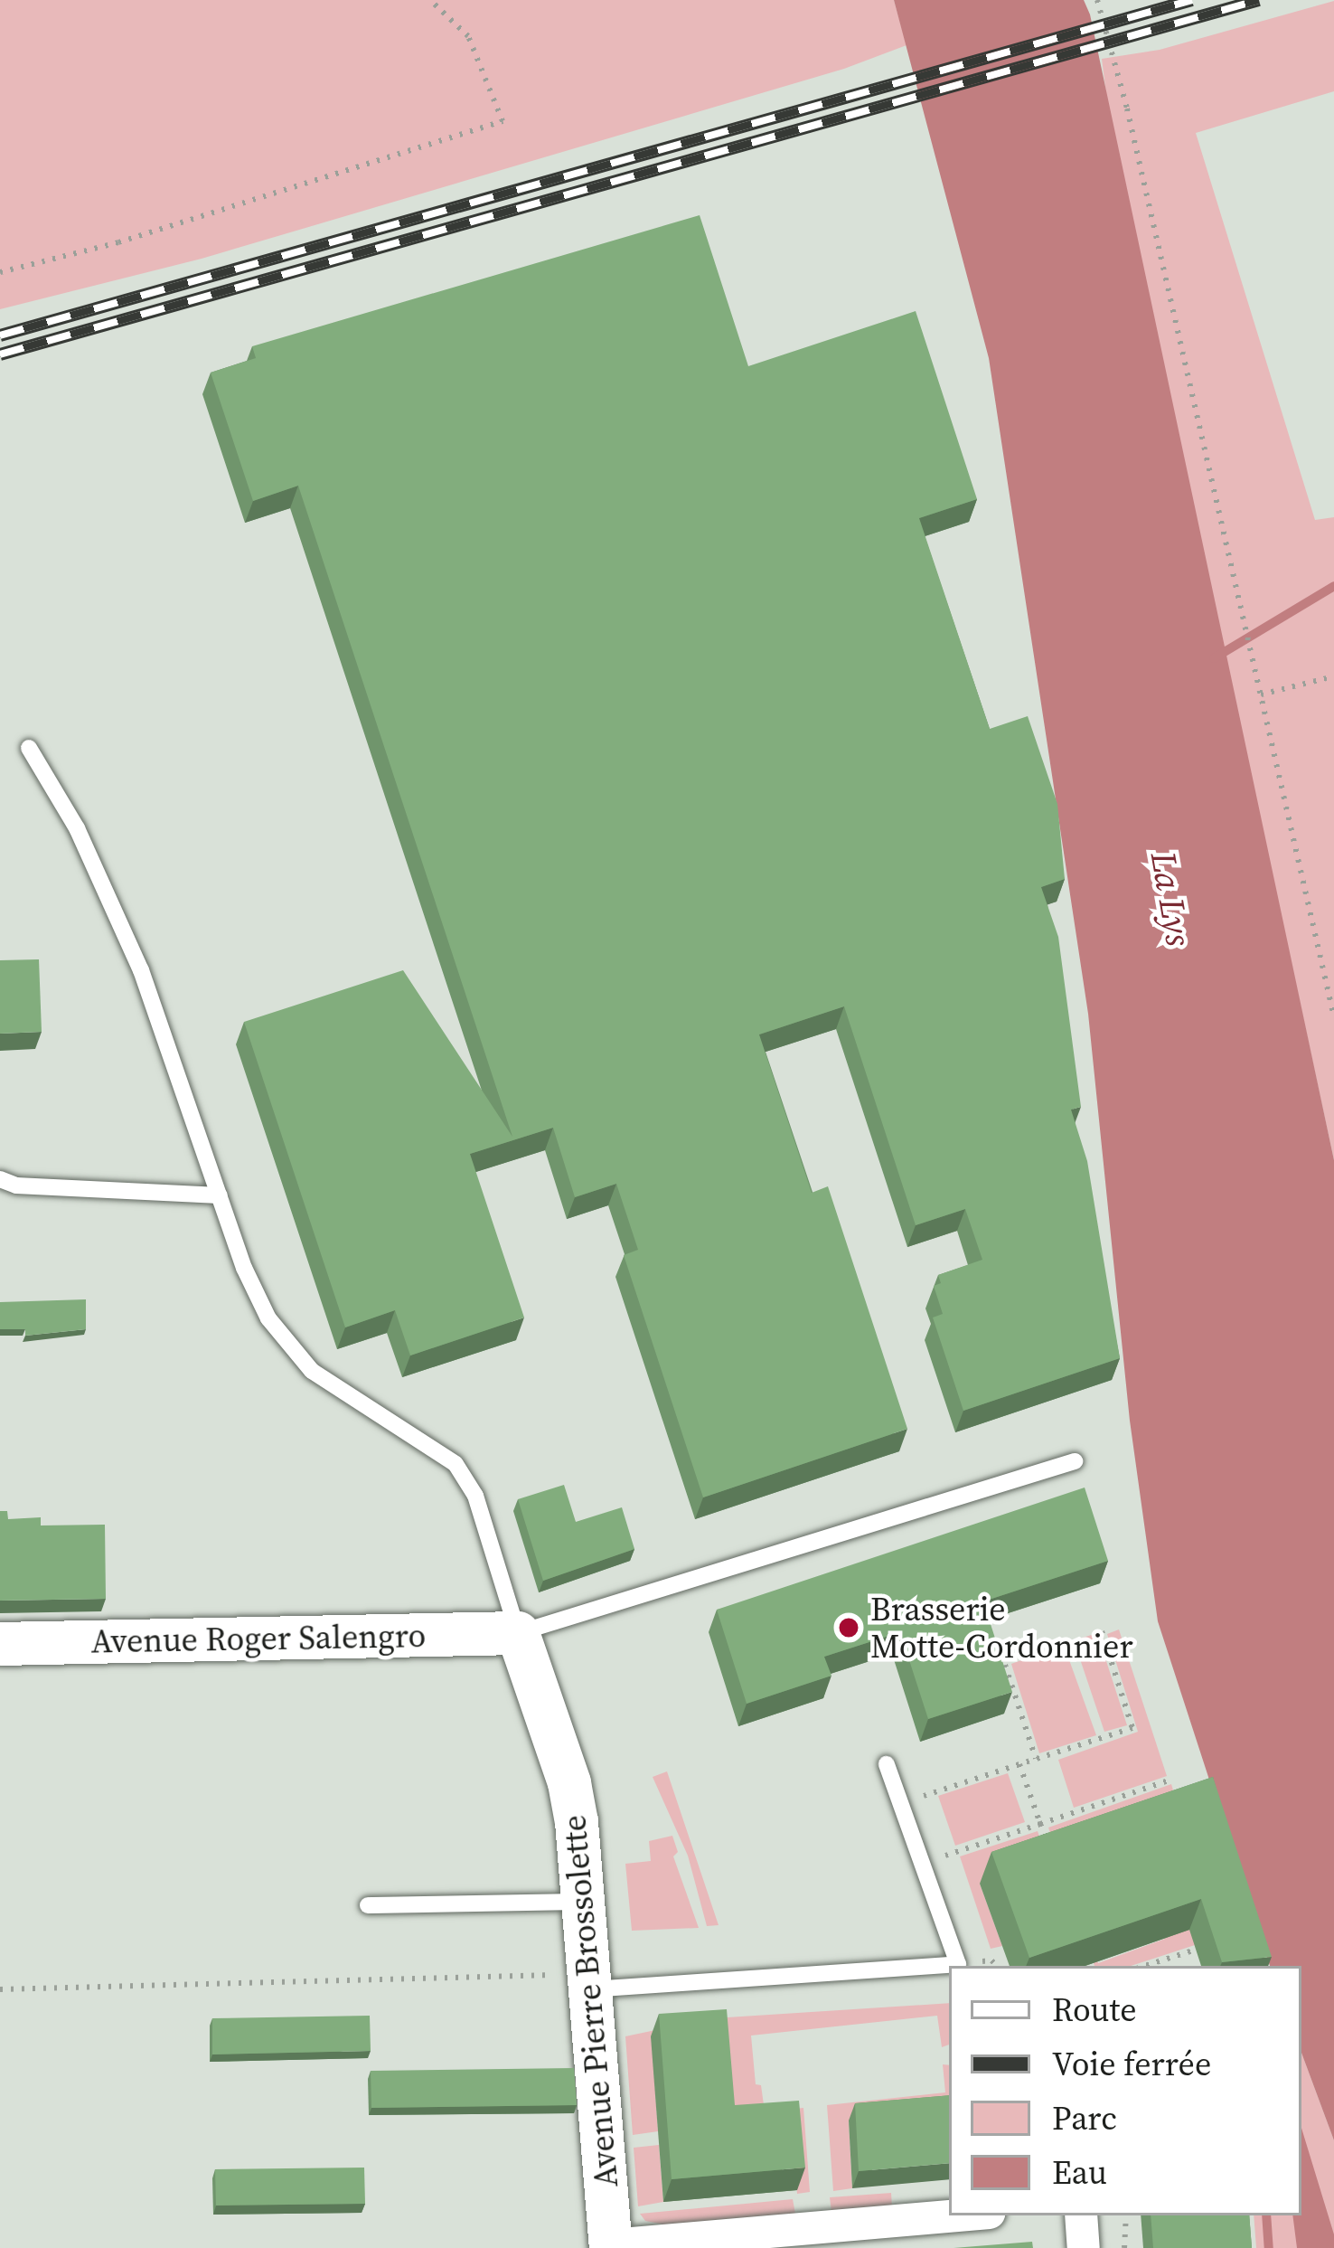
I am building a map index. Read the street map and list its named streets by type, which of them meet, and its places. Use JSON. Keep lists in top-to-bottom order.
{
  "streets": {
    "street": ["Avenue Roger Salengro", "Avenue Pierre Brossolette"]
  },
  "crossings": [
    ["Avenue Roger Salengro", "Avenue Pierre Brossolette"]
  ],
  "water": ["La Lys"],
  "places": ["Brasserie Motte-Cordonnier"],
  "legend": [
    "Route",
    "Voie ferrée",
    "Parc",
    "Eau"
  ]
}
